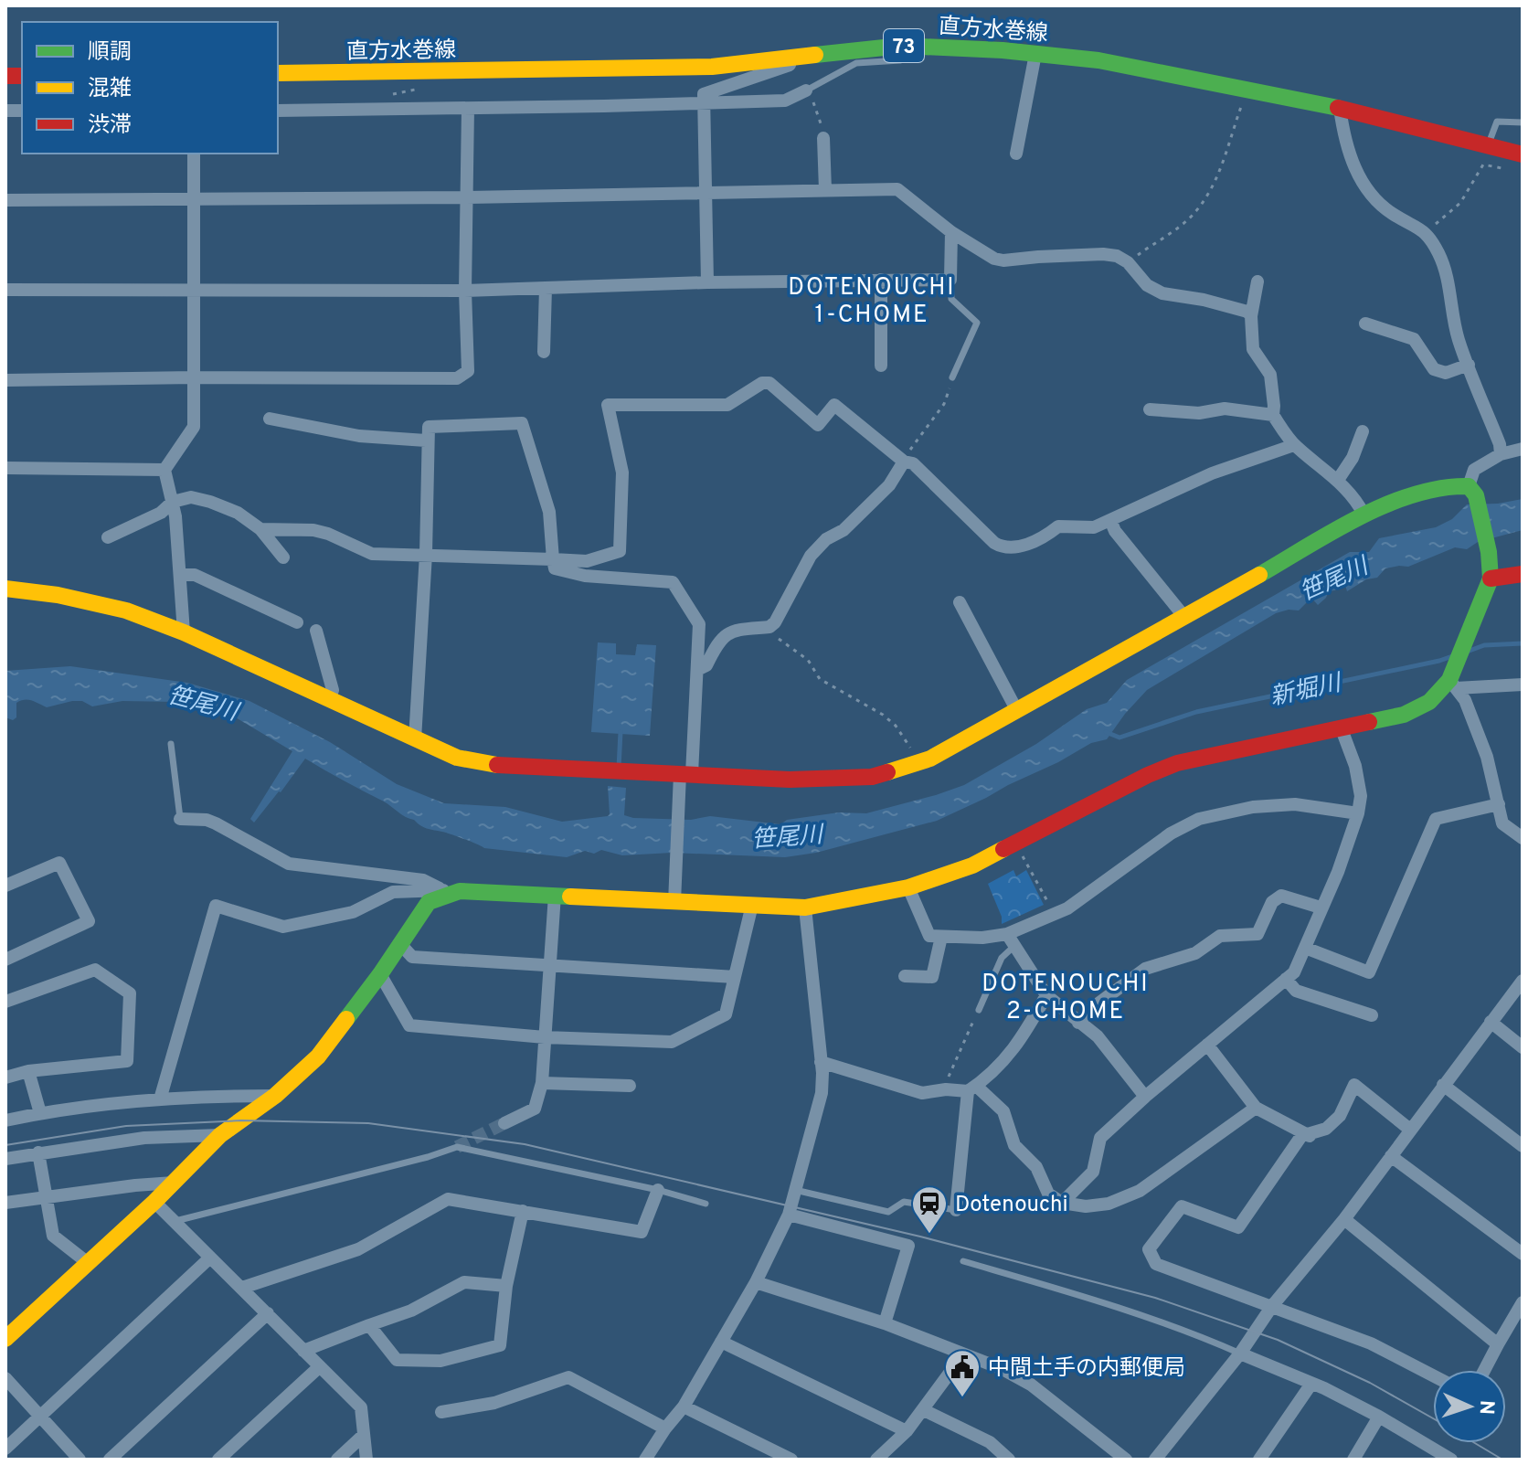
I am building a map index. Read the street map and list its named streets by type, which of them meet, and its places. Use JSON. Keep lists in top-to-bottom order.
{
  "streets": {
    "street": ["直方水巻線", "73"]
  },
  "districts": ["DOTENOUCHI 1-CHOME", "DOTENOUCHI 2-CHOME"],
  "water": ["笹尾川", "新堀川"],
  "places": {
    "station": ["Dotenouchi"],
    "public building": ["中間土手の内郵便局"]
  },
  "legend": ["順調", "混雑", "渋滞"],
  "north": "right"
}
